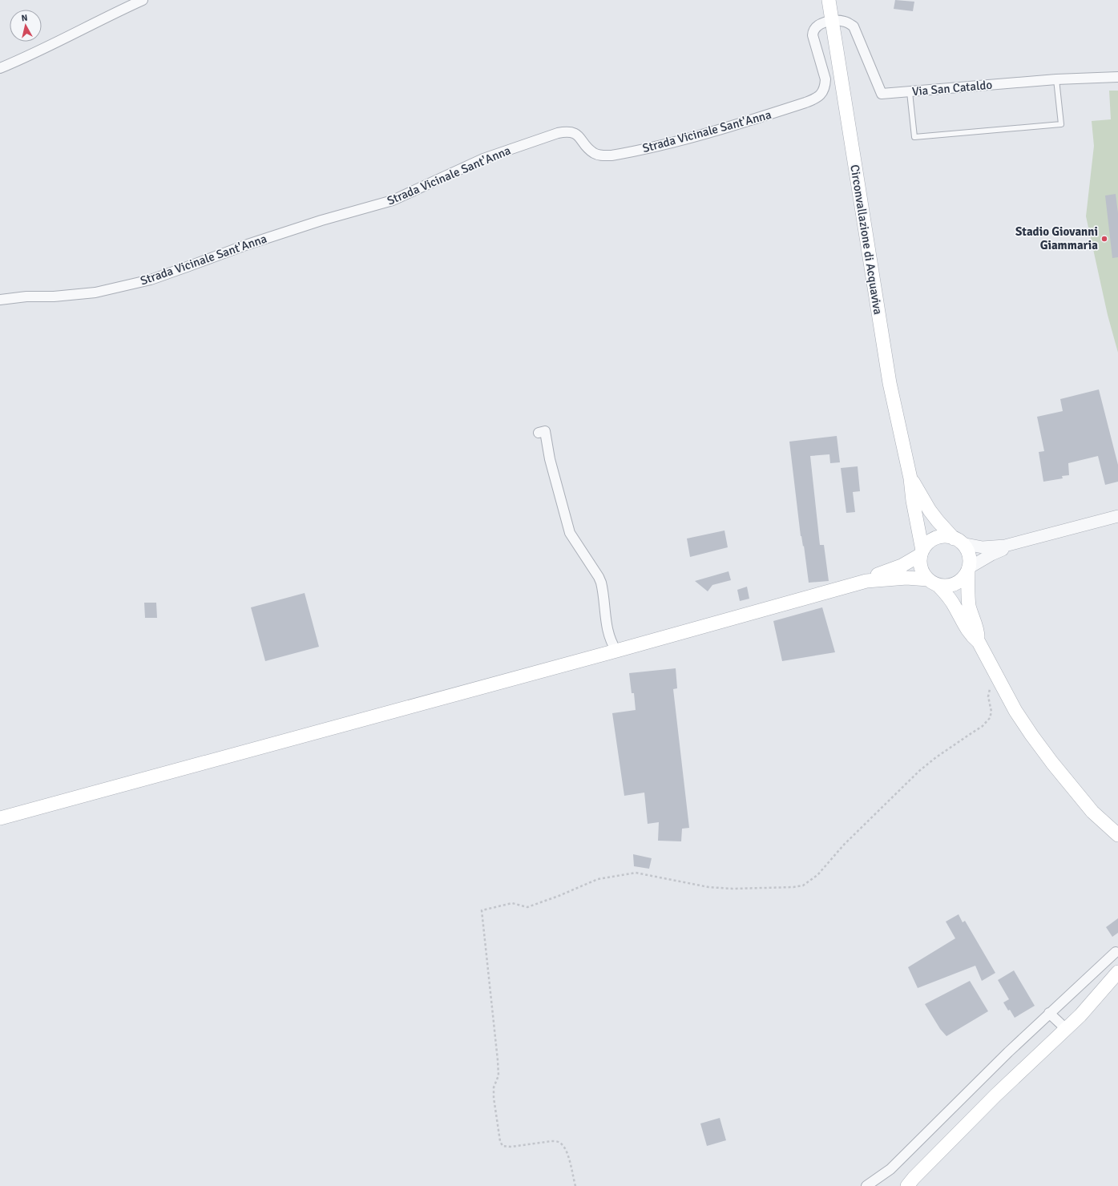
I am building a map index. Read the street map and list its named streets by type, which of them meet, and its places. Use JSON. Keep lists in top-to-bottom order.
{
  "streets": {
    "main road": ["Circonvallazione di Acquaviva"],
    "street": ["Via San Cataldo", "Strada Vicinale Sant'Anna"]
  },
  "crossings": [
    ["Via San Cataldo", "Strada Vicinale Sant'Anna"],
    ["Via San Cataldo", "Circonvallazione di Acquaviva"],
    ["Strada Vicinale Sant'Anna", "Circonvallazione di Acquaviva"]
  ],
  "places": ["Stadio Giovanni Giammaria"],
  "north": "top"
}
